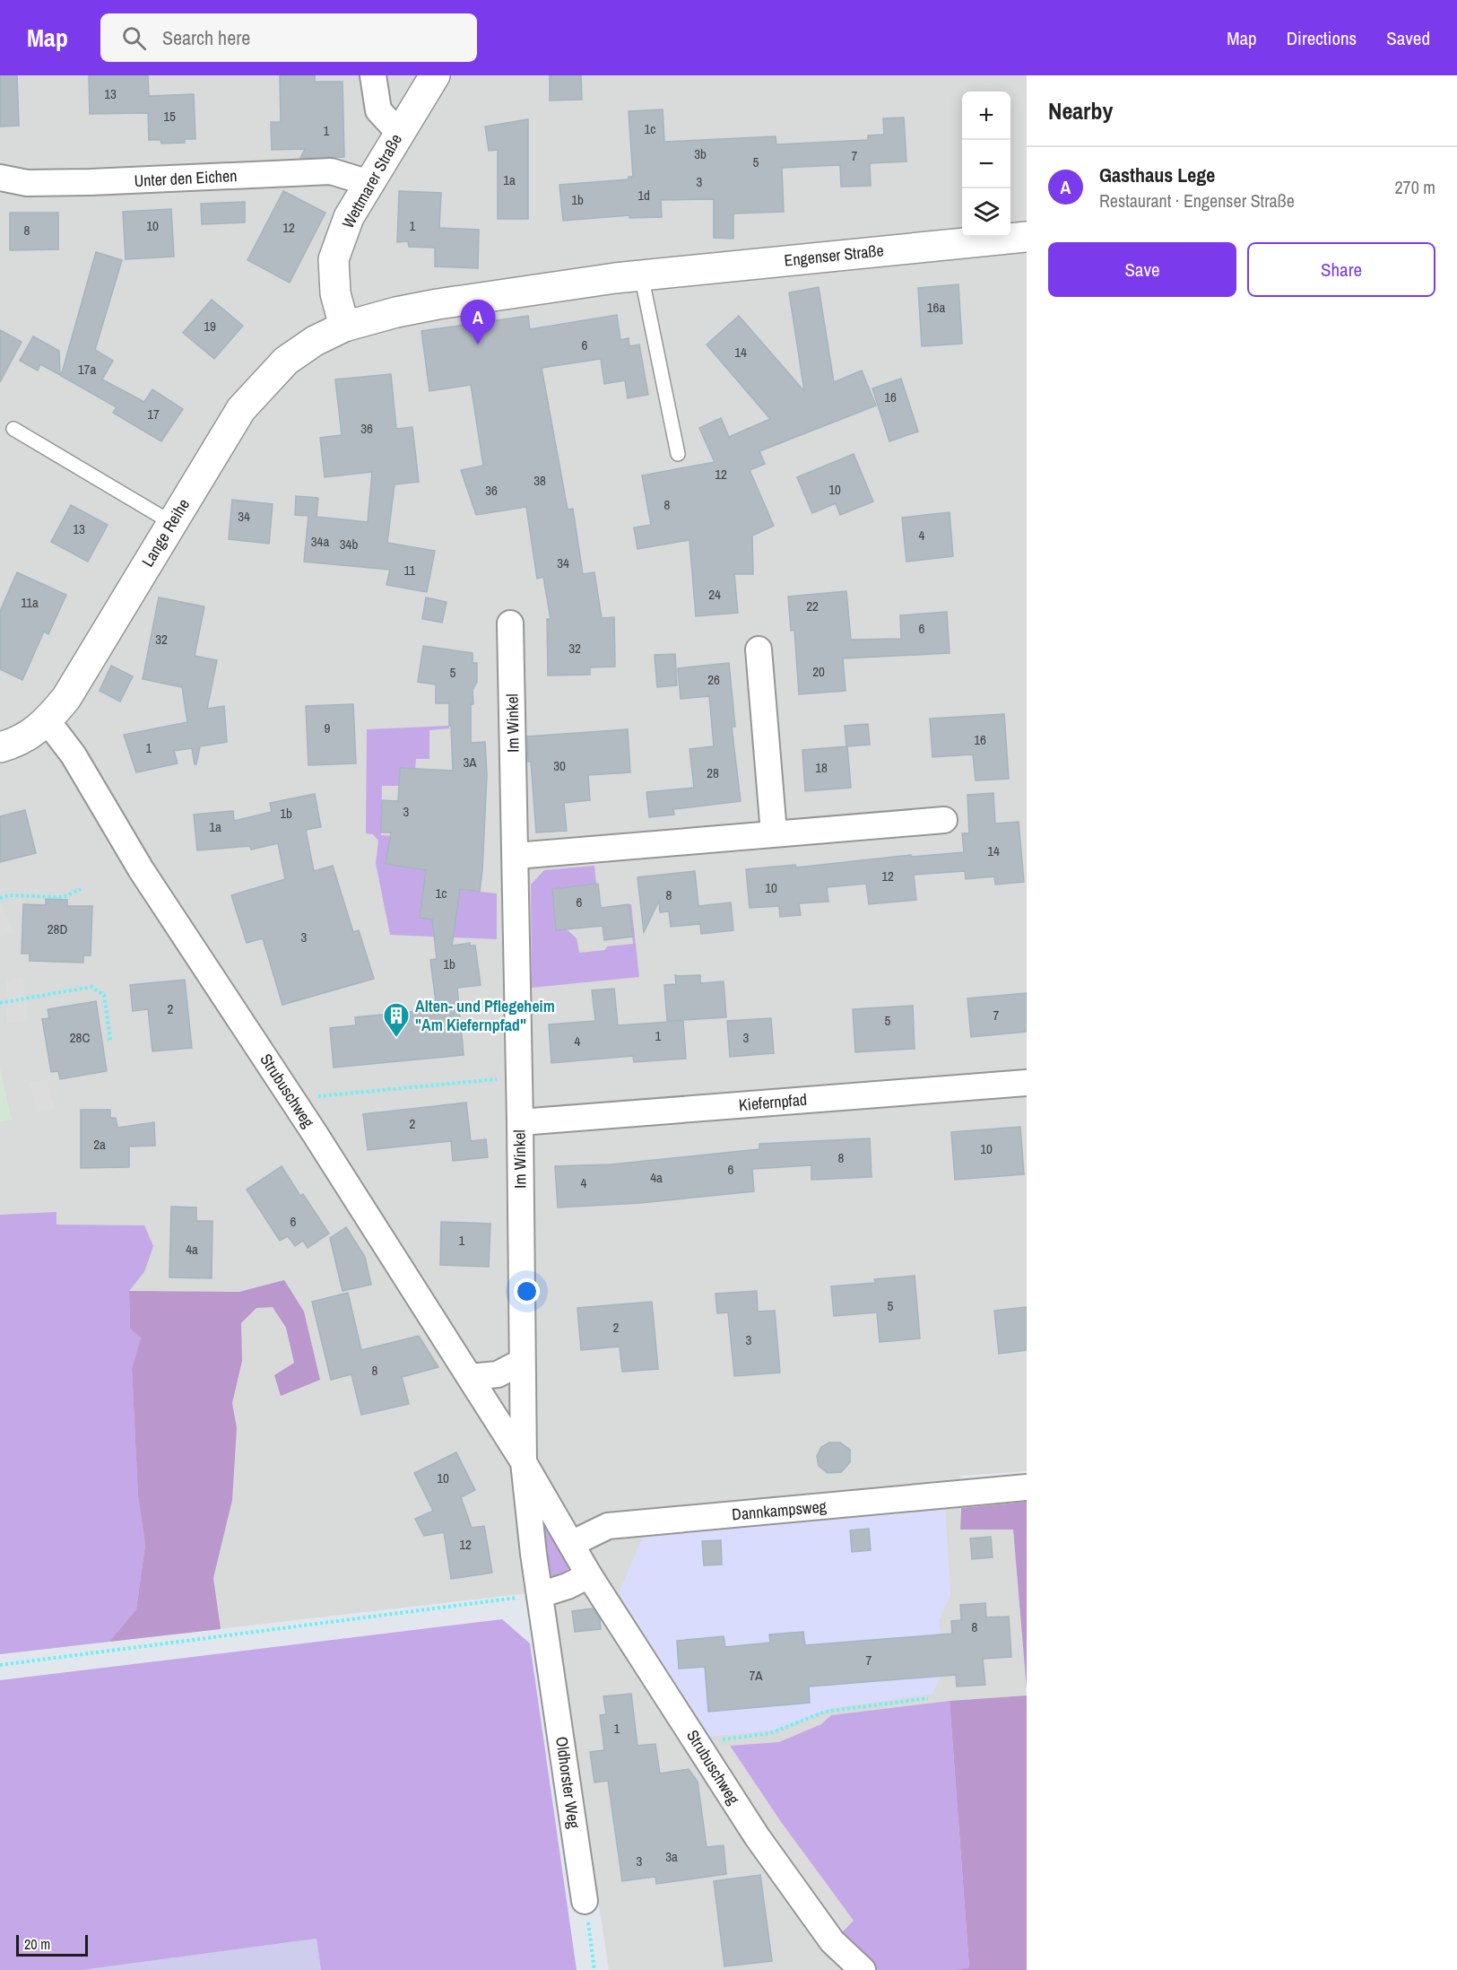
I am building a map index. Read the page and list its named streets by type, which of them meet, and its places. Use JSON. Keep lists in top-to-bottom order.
{
  "streets": {
    "street": [
      "Unter den Eichen",
      "Wettmarer Straße",
      "Engenser Straße",
      "Lange Reihe",
      "Im Winkel",
      "Strubuschweg",
      "Kiefernpfad",
      "Dannkampsweg",
      "Oldhorster Weg"
    ]
  },
  "crossings": [
    ["Unter den Eichen", "Wettmarer Straße"],
    ["Wettmarer Straße", "Engenser Straße"],
    ["Wettmarer Straße", "Lange Reihe"],
    ["Engenser Straße", "Lange Reihe"],
    ["Lange Reihe", "Strubuschweg"],
    ["Im Winkel", "Strubuschweg"],
    ["Im Winkel", "Kiefernpfad"],
    ["Strubuschweg", "Dannkampsweg"],
    ["Strubuschweg", "Oldhorster Weg"]
  ],
  "places": {
    "building": ["Alten- und Pflegeheim \"Am Kiefernpfad\""]
  },
  "house_numbers": [
    "13",
    "15",
    "1c",
    "1",
    "3b",
    "7",
    "5",
    "1a",
    "3",
    "1d",
    "1b",
    "10",
    "1",
    "12",
    "8",
    "16a",
    "19",
    "6",
    "14",
    "17a",
    "16",
    "17",
    "36",
    "12",
    "38",
    "10",
    "36",
    "8",
    "34",
    "13",
    "4",
    "34a",
    "34b",
    "34",
    "11",
    "24",
    "11a",
    "22",
    "6",
    "32",
    "32",
    "20",
    "5",
    "26",
    "9",
    "16",
    "1",
    "3A",
    "30",
    "18",
    "28",
    "3",
    "1b",
    "1a",
    "14",
    "12",
    "10",
    "1c",
    "8",
    "6",
    "28D",
    "3",
    "1b",
    "2",
    "7",
    "5",
    "1",
    "28C",
    "3",
    "4",
    "2",
    "2a",
    "10",
    "8",
    "6",
    "4a",
    "4",
    "6",
    "1",
    "4a",
    "5",
    "2",
    "3",
    "8",
    "10",
    "12",
    "8",
    "7",
    "7A",
    "1",
    "3a",
    "3"
  ],
  "scale_bar": "20 m",
  "page": {
    "header": "Map",
    "search": "Search here",
    "nav": ["Map", "Directions", "Saved"],
    "heading": "Nearby",
    "map_buttons": ["+", "−"],
    "list": [
      {
        "mark": "A",
        "name": "Gasthaus Lege",
        "note": "Restaurant · Engenser Straße",
        "value": "270 m"
      }
    ],
    "buttons": ["Save", "Share"],
    "pins": "A",
    "scale": "20 m"
  }
}
